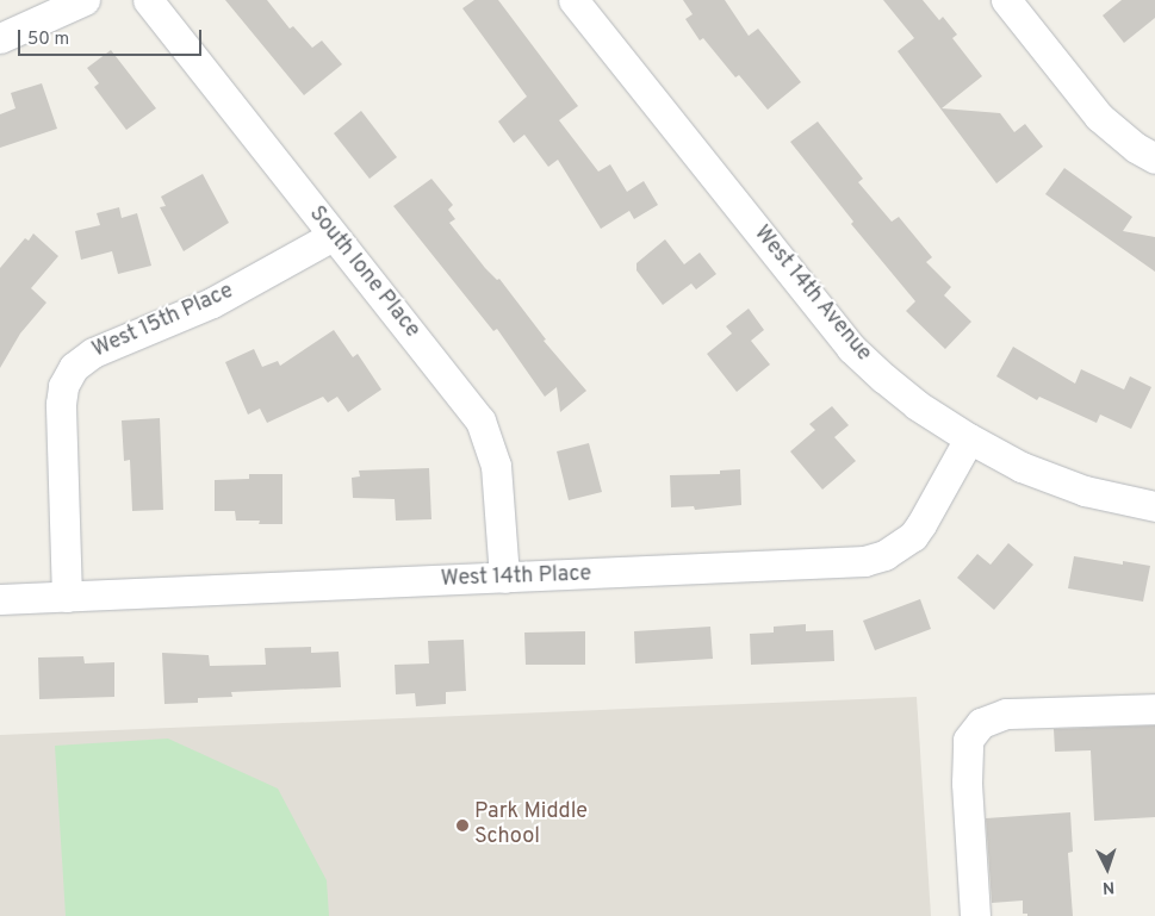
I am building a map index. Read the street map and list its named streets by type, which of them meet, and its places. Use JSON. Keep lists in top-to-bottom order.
{
  "streets": {
    "street": [
      "South Ione Place",
      "West 14th Avenue",
      "West 15th Place",
      "West 14th Place"
    ]
  },
  "crossings": [
    ["South Ione Place", "West 15th Place"],
    ["South Ione Place", "West 14th Place"],
    ["West 14th Avenue", "West 14th Place"],
    ["West 15th Place", "West 14th Place"]
  ],
  "places": ["Park Middle School"],
  "scale_bar": "50 m",
  "north": "bottom"
}
